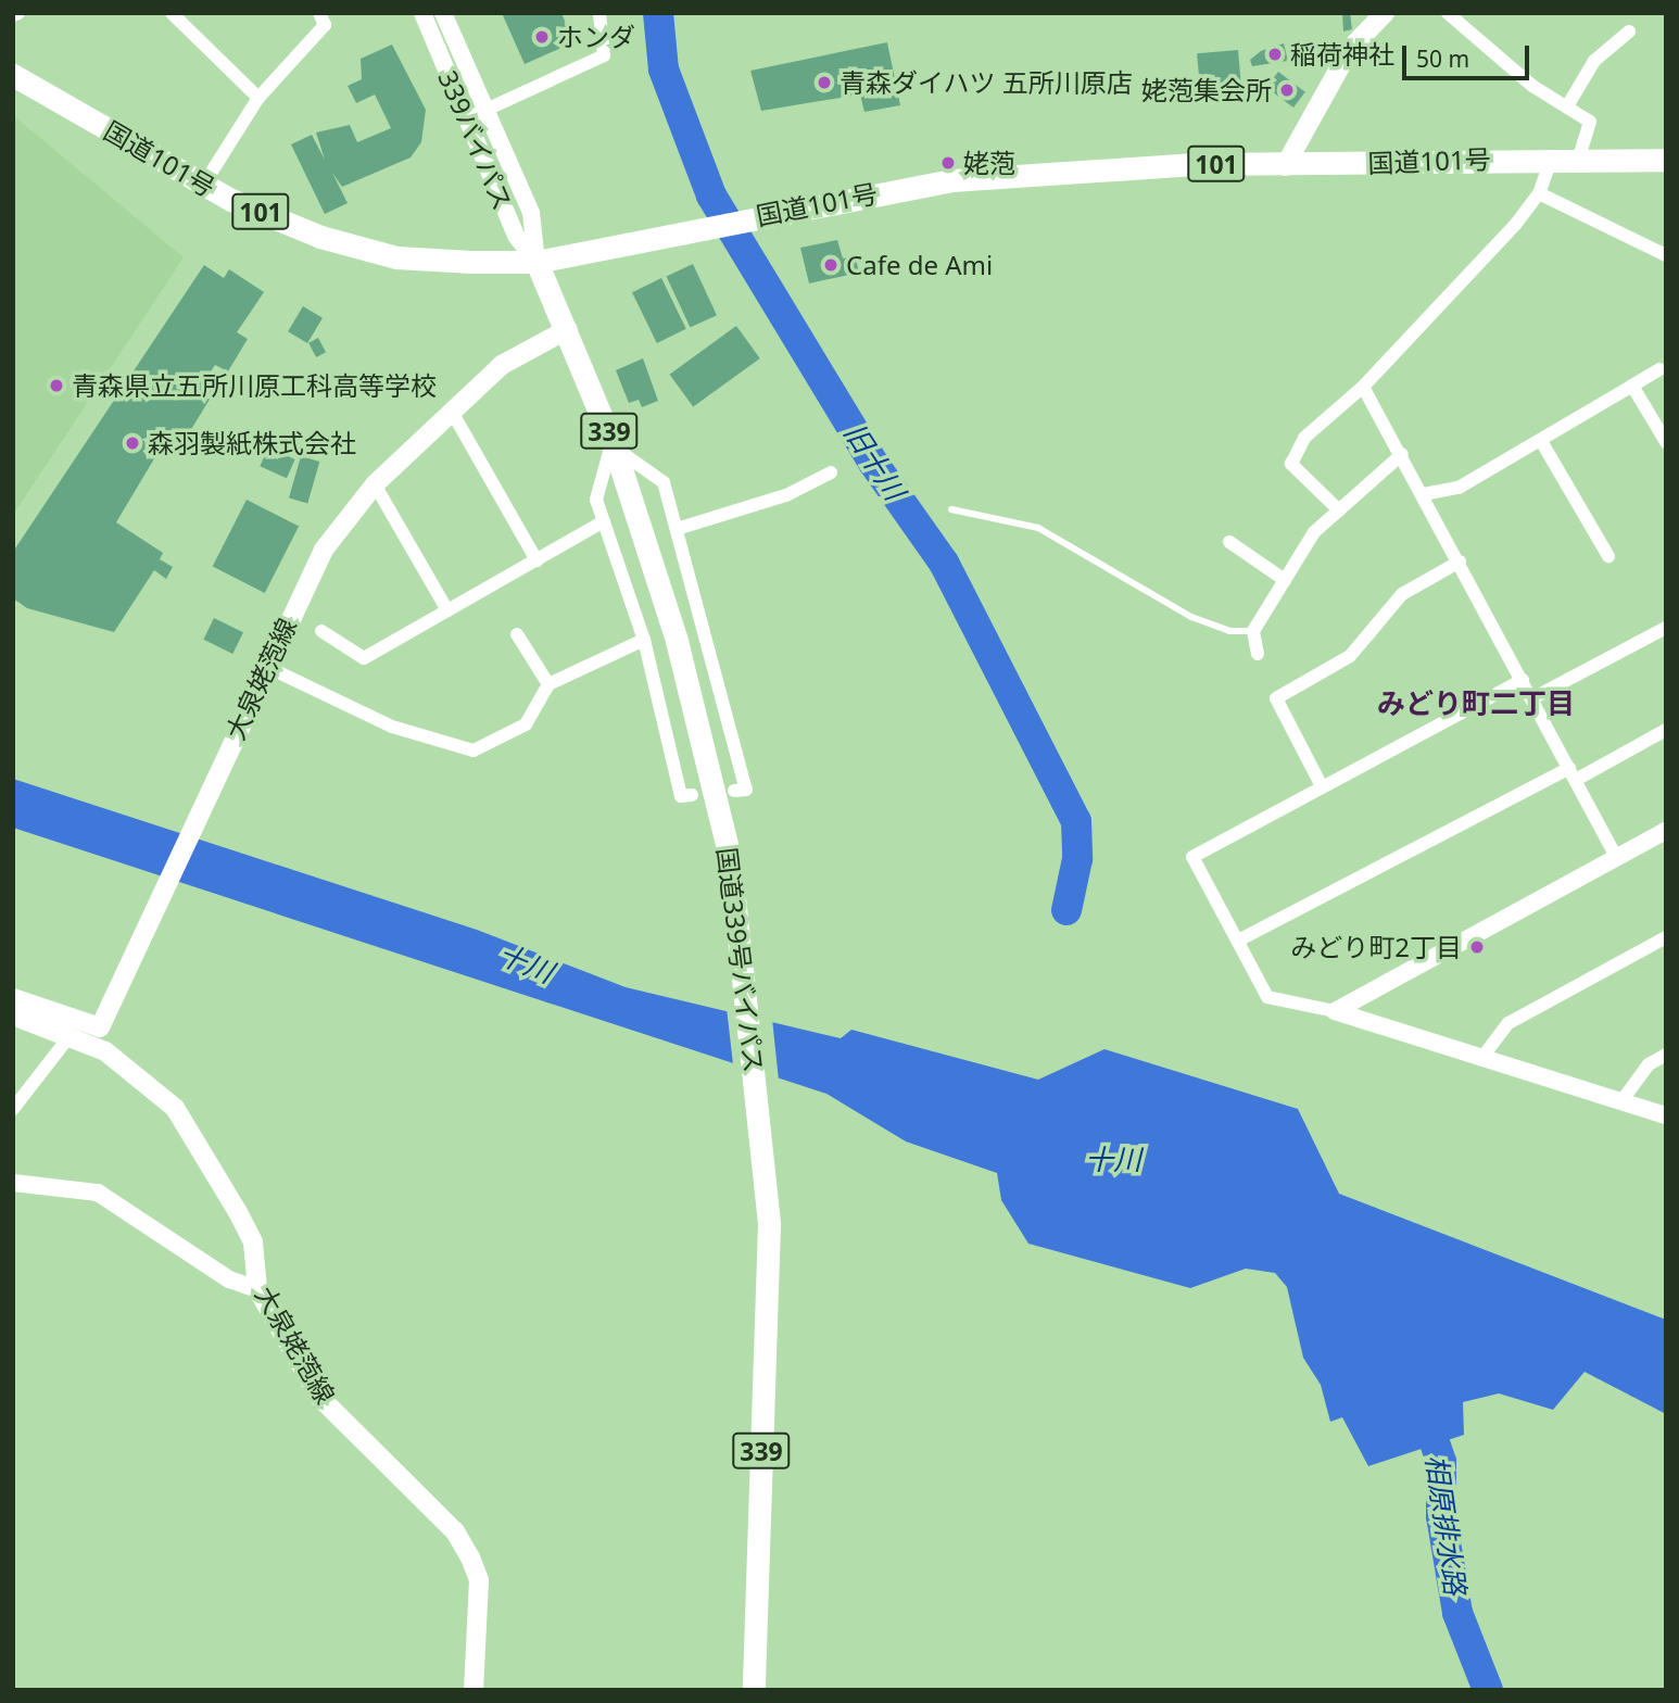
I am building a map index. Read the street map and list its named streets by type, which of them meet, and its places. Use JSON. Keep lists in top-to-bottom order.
{
  "streets": {
    "highway": [
      "国道101号",
      "101",
      "339",
      "国道339号バイパス"
    ],
    "main road": ["大泉姥萢線"],
    "street": ["339バイパス"]
  },
  "crossings": [
    ["339バイパス", "国道101号"],
    ["339バイパス", "国道339号バイパス"],
    ["国道101号", "国道339号バイパス"],
    ["大泉姥萢線", "国道339号バイパス"]
  ],
  "districts": ["みどり町二丁目"],
  "water": ["旧十川", "十川", "相原排水路"],
  "places": [
    "ホンダ",
    "稲荷神社",
    "青森ダイハツ 五所川原店",
    "姥萢集会所",
    "姥萢",
    "Cafe de Ami",
    "青森県立五所川原工科高等学校",
    "森羽製紙株式会社",
    "みどり町2丁目"
  ],
  "scale_bar": "50 m"
}
